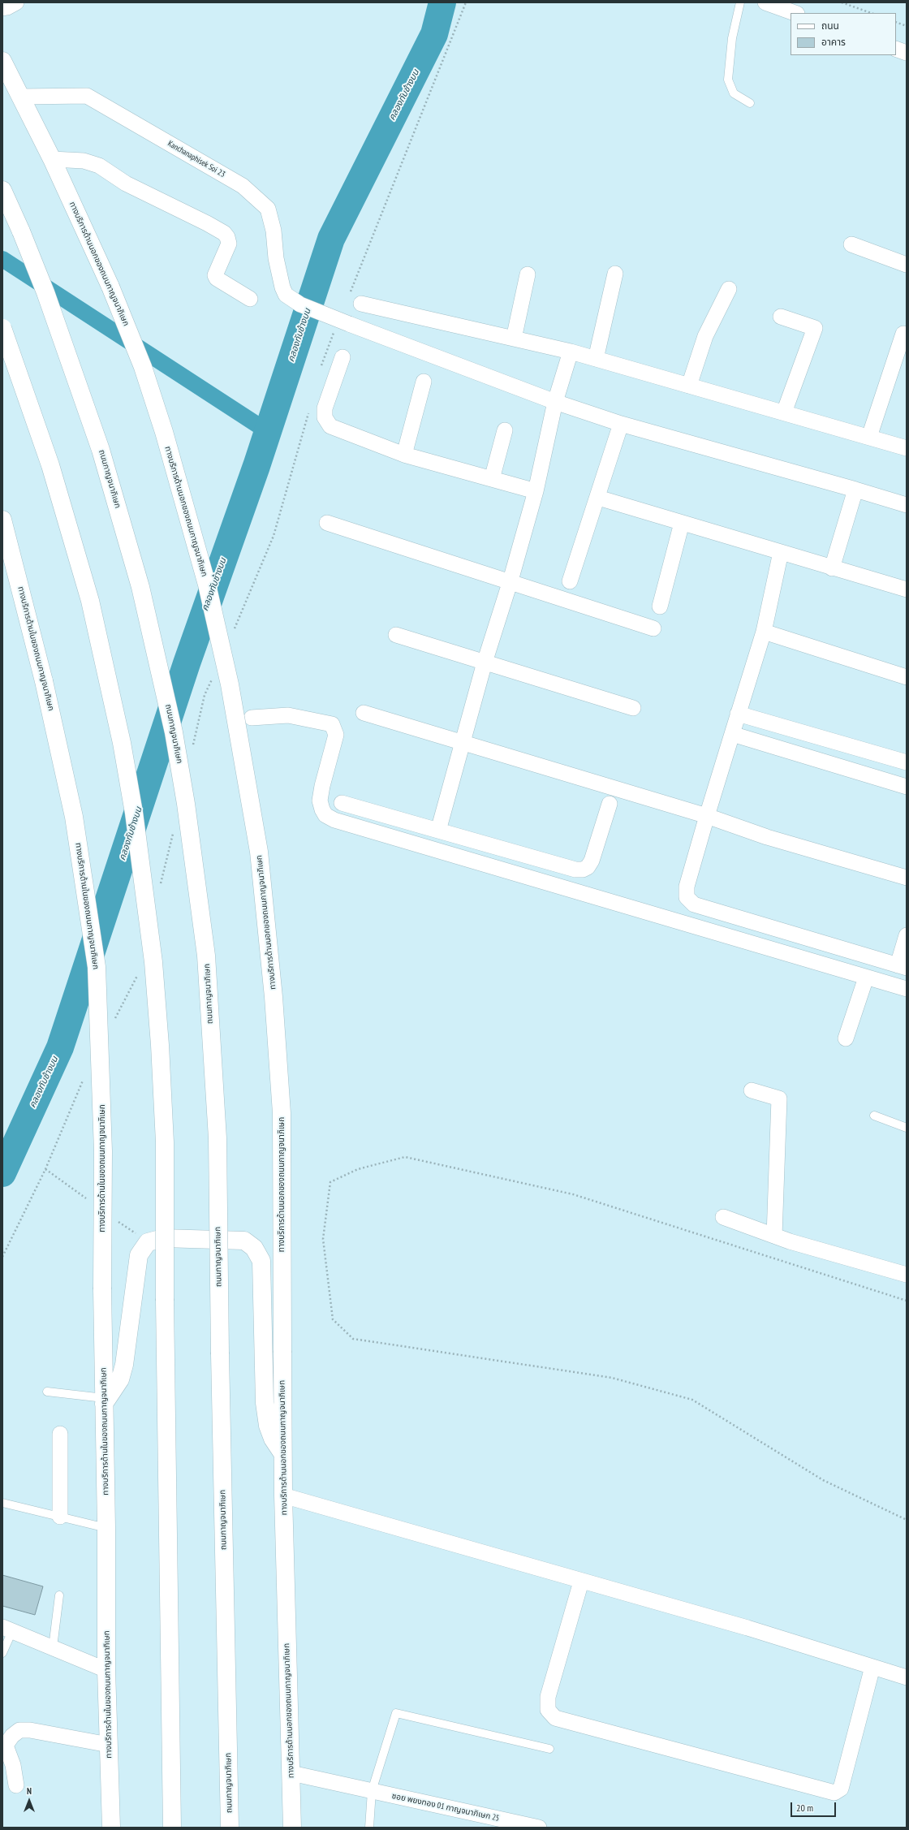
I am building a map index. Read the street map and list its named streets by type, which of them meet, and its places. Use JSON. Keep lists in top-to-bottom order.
{
  "streets": {
    "main road": ["ทางบริการด้านนอกของถนนกาญจนาภิเษก", "ถนนกาญจนาภิเษก", "ทางบริการด้านในของถนนกาญจนาภิเษก"],
    "street": ["Kanchanaphisek Soi 23", "ซอย พยงทอง 01 กาญจนาภิเษก 25"]
  },
  "crossings": [
    ["Kanchanaphisek Soi 23", "ทางบริการด้านนอกของถนนกาญจนาภิเษก"],
    ["ทางบริการด้านนอกของถนนกาญจนาภิเษก", "ซอย พยงทอง 01 กาญจนาภิเษก 25"]
  ],
  "water": ["คลองทับช้างบน"],
  "legend": ["ถนน", "อาคาร"],
  "scale_bar": "20 m",
  "north": "top"
}
